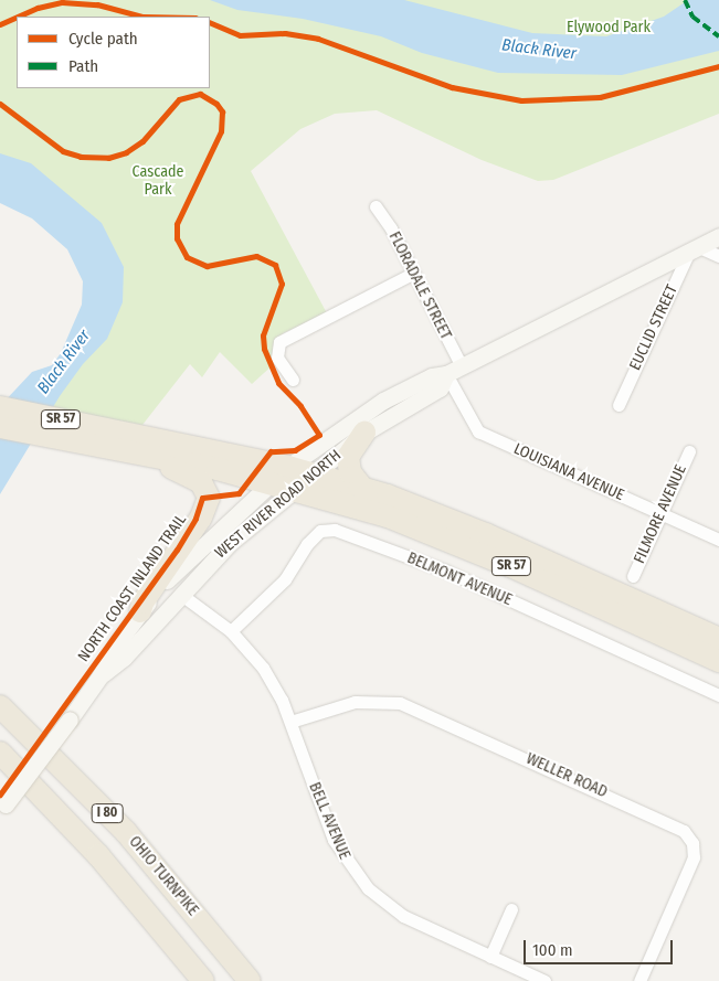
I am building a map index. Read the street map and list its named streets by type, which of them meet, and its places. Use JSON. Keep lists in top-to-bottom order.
{
  "streets": {
    "highway": ["SR 57", "I 80", "OHIO TURNPIKE"],
    "street": [
      "FLORADALE STREET",
      "EUCLID STREET",
      "LOUISIANA AVENUE",
      "WEST RIVER ROAD NORTH",
      "FILMORE AVENUE",
      "BELMONT AVENUE",
      "WELLER ROAD",
      "BELL AVENUE"
    ],
    "cycle path": ["NORTH COAST INLAND TRAIL"]
  },
  "crossings": [
    ["FLORADALE STREET", "LOUISIANA AVENUE"],
    ["FLORADALE STREET", "WEST RIVER ROAD NORTH"],
    ["EUCLID STREET", "WEST RIVER ROAD NORTH"],
    ["SR 57", "WEST RIVER ROAD NORTH"],
    ["LOUISIANA AVENUE", "WEST RIVER ROAD NORTH"],
    ["LOUISIANA AVENUE", "FILMORE AVENUE"],
    ["WEST RIVER ROAD NORTH", "BELL AVENUE"],
    ["BELMONT AVENUE", "BELL AVENUE"],
    ["WELLER ROAD", "BELL AVENUE"]
  ],
  "water": ["Black River"],
  "parks": ["Elywood Park", "Cascade Park"],
  "legend": ["Cycle path", "Path"],
  "scale_bar": "100 m"
}
